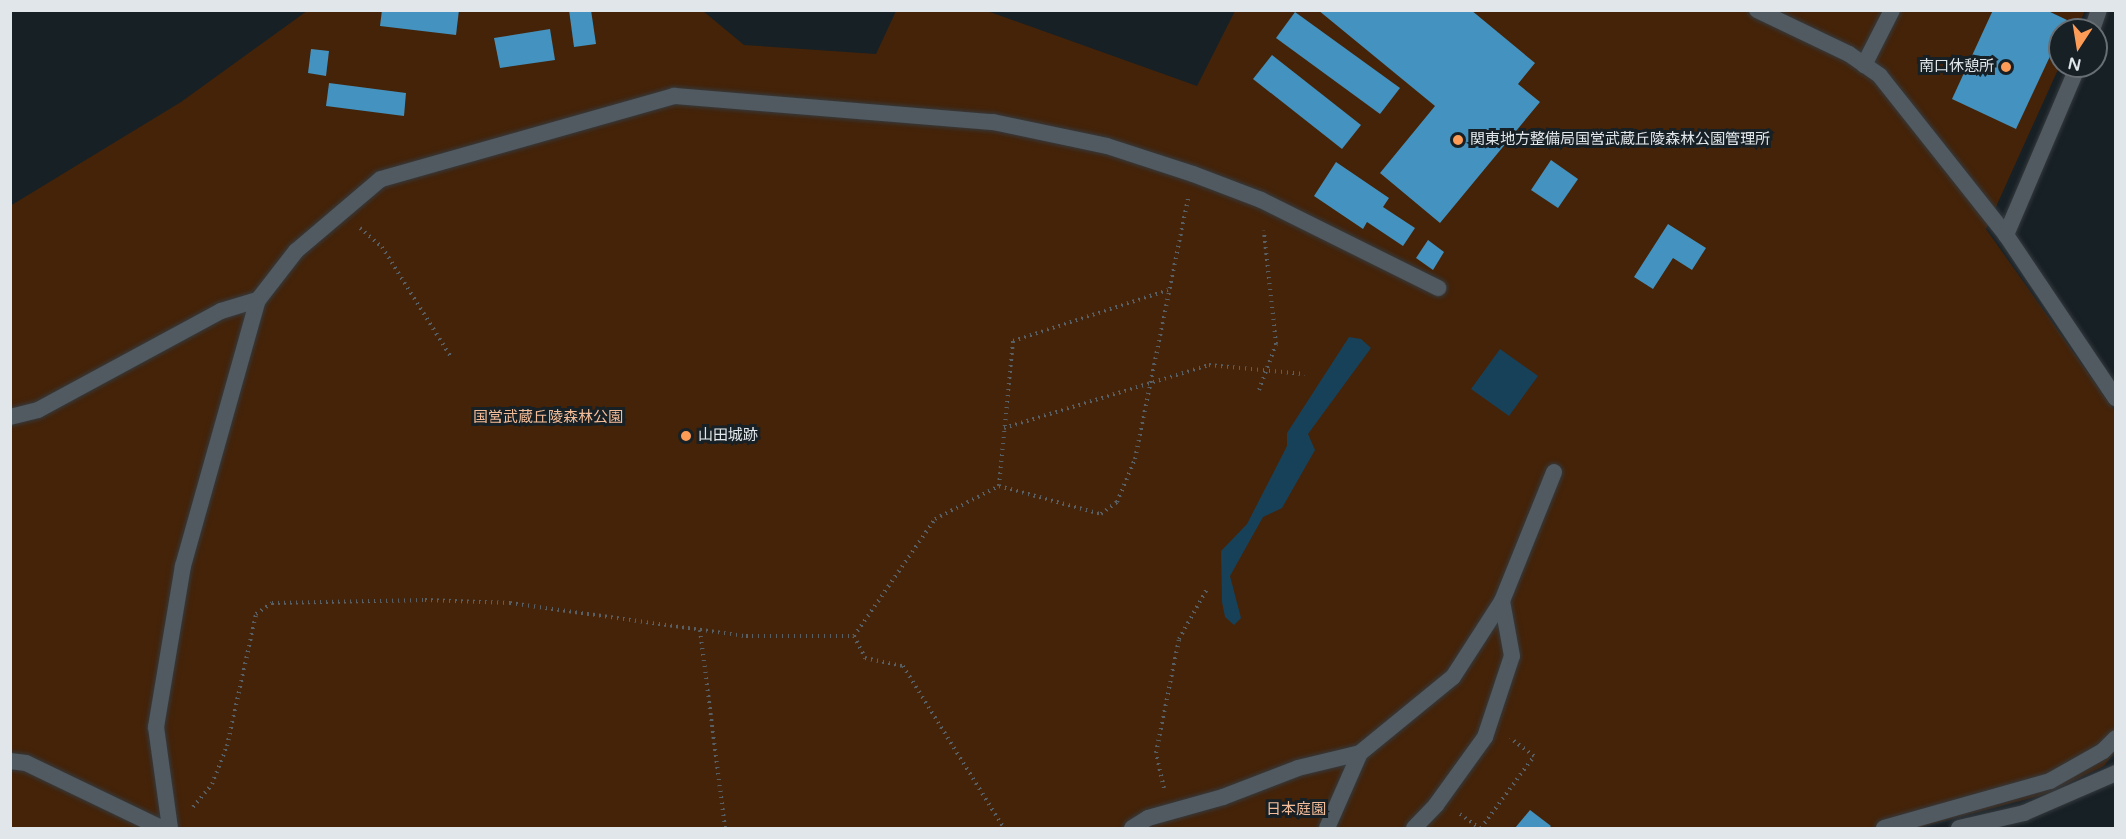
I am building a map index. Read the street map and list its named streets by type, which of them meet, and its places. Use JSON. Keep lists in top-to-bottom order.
{
  "parks": ["国営武蔵丘陵森林公園", "日本庭園"],
  "places": ["南口休憩所", "関東地方整備局国営武蔵丘陵森林公園管理所", "山田城跡"],
  "north": "bottom"
}
